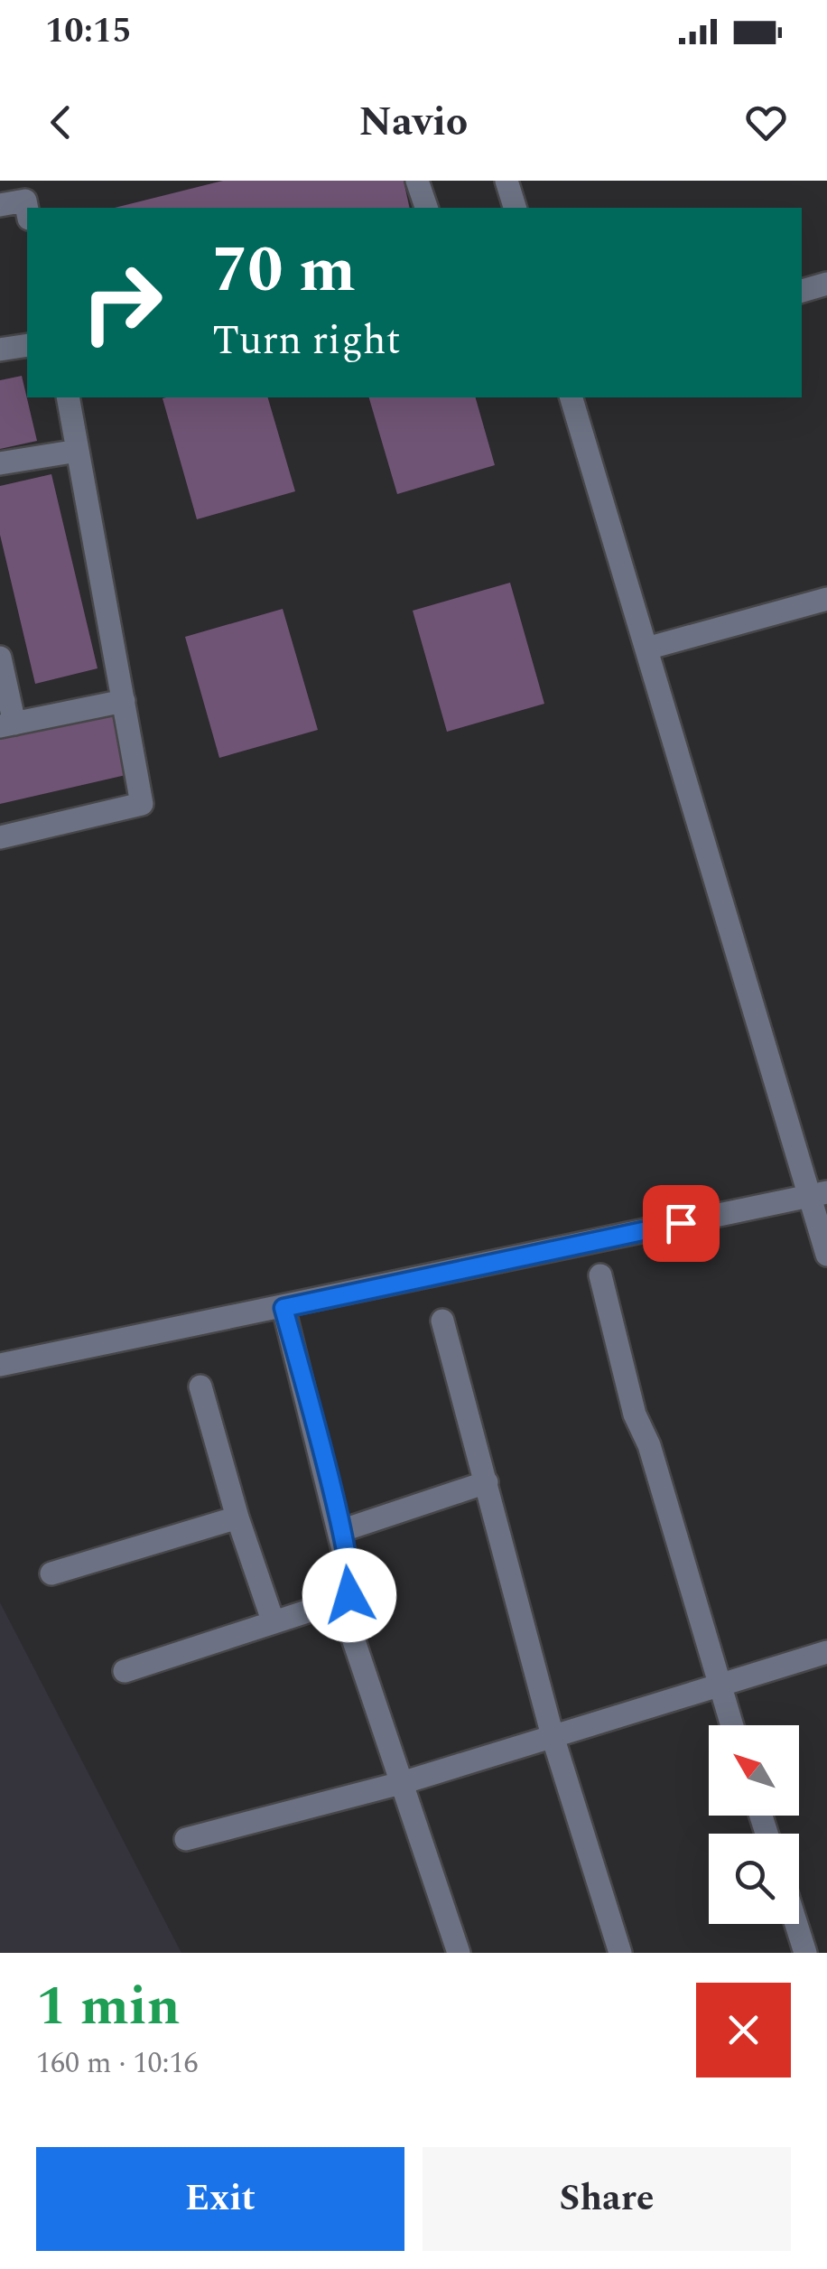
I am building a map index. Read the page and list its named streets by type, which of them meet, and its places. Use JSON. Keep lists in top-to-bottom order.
{
  "north": "top left",
  "page": {
    "status": "10:15",
    "header": "Navio",
    "turn": ["70 m", "Turn right"],
    "heading": ["1 min", "160 m · 10:16"],
    "buttons": ["Exit", "Share"]
  }
}
